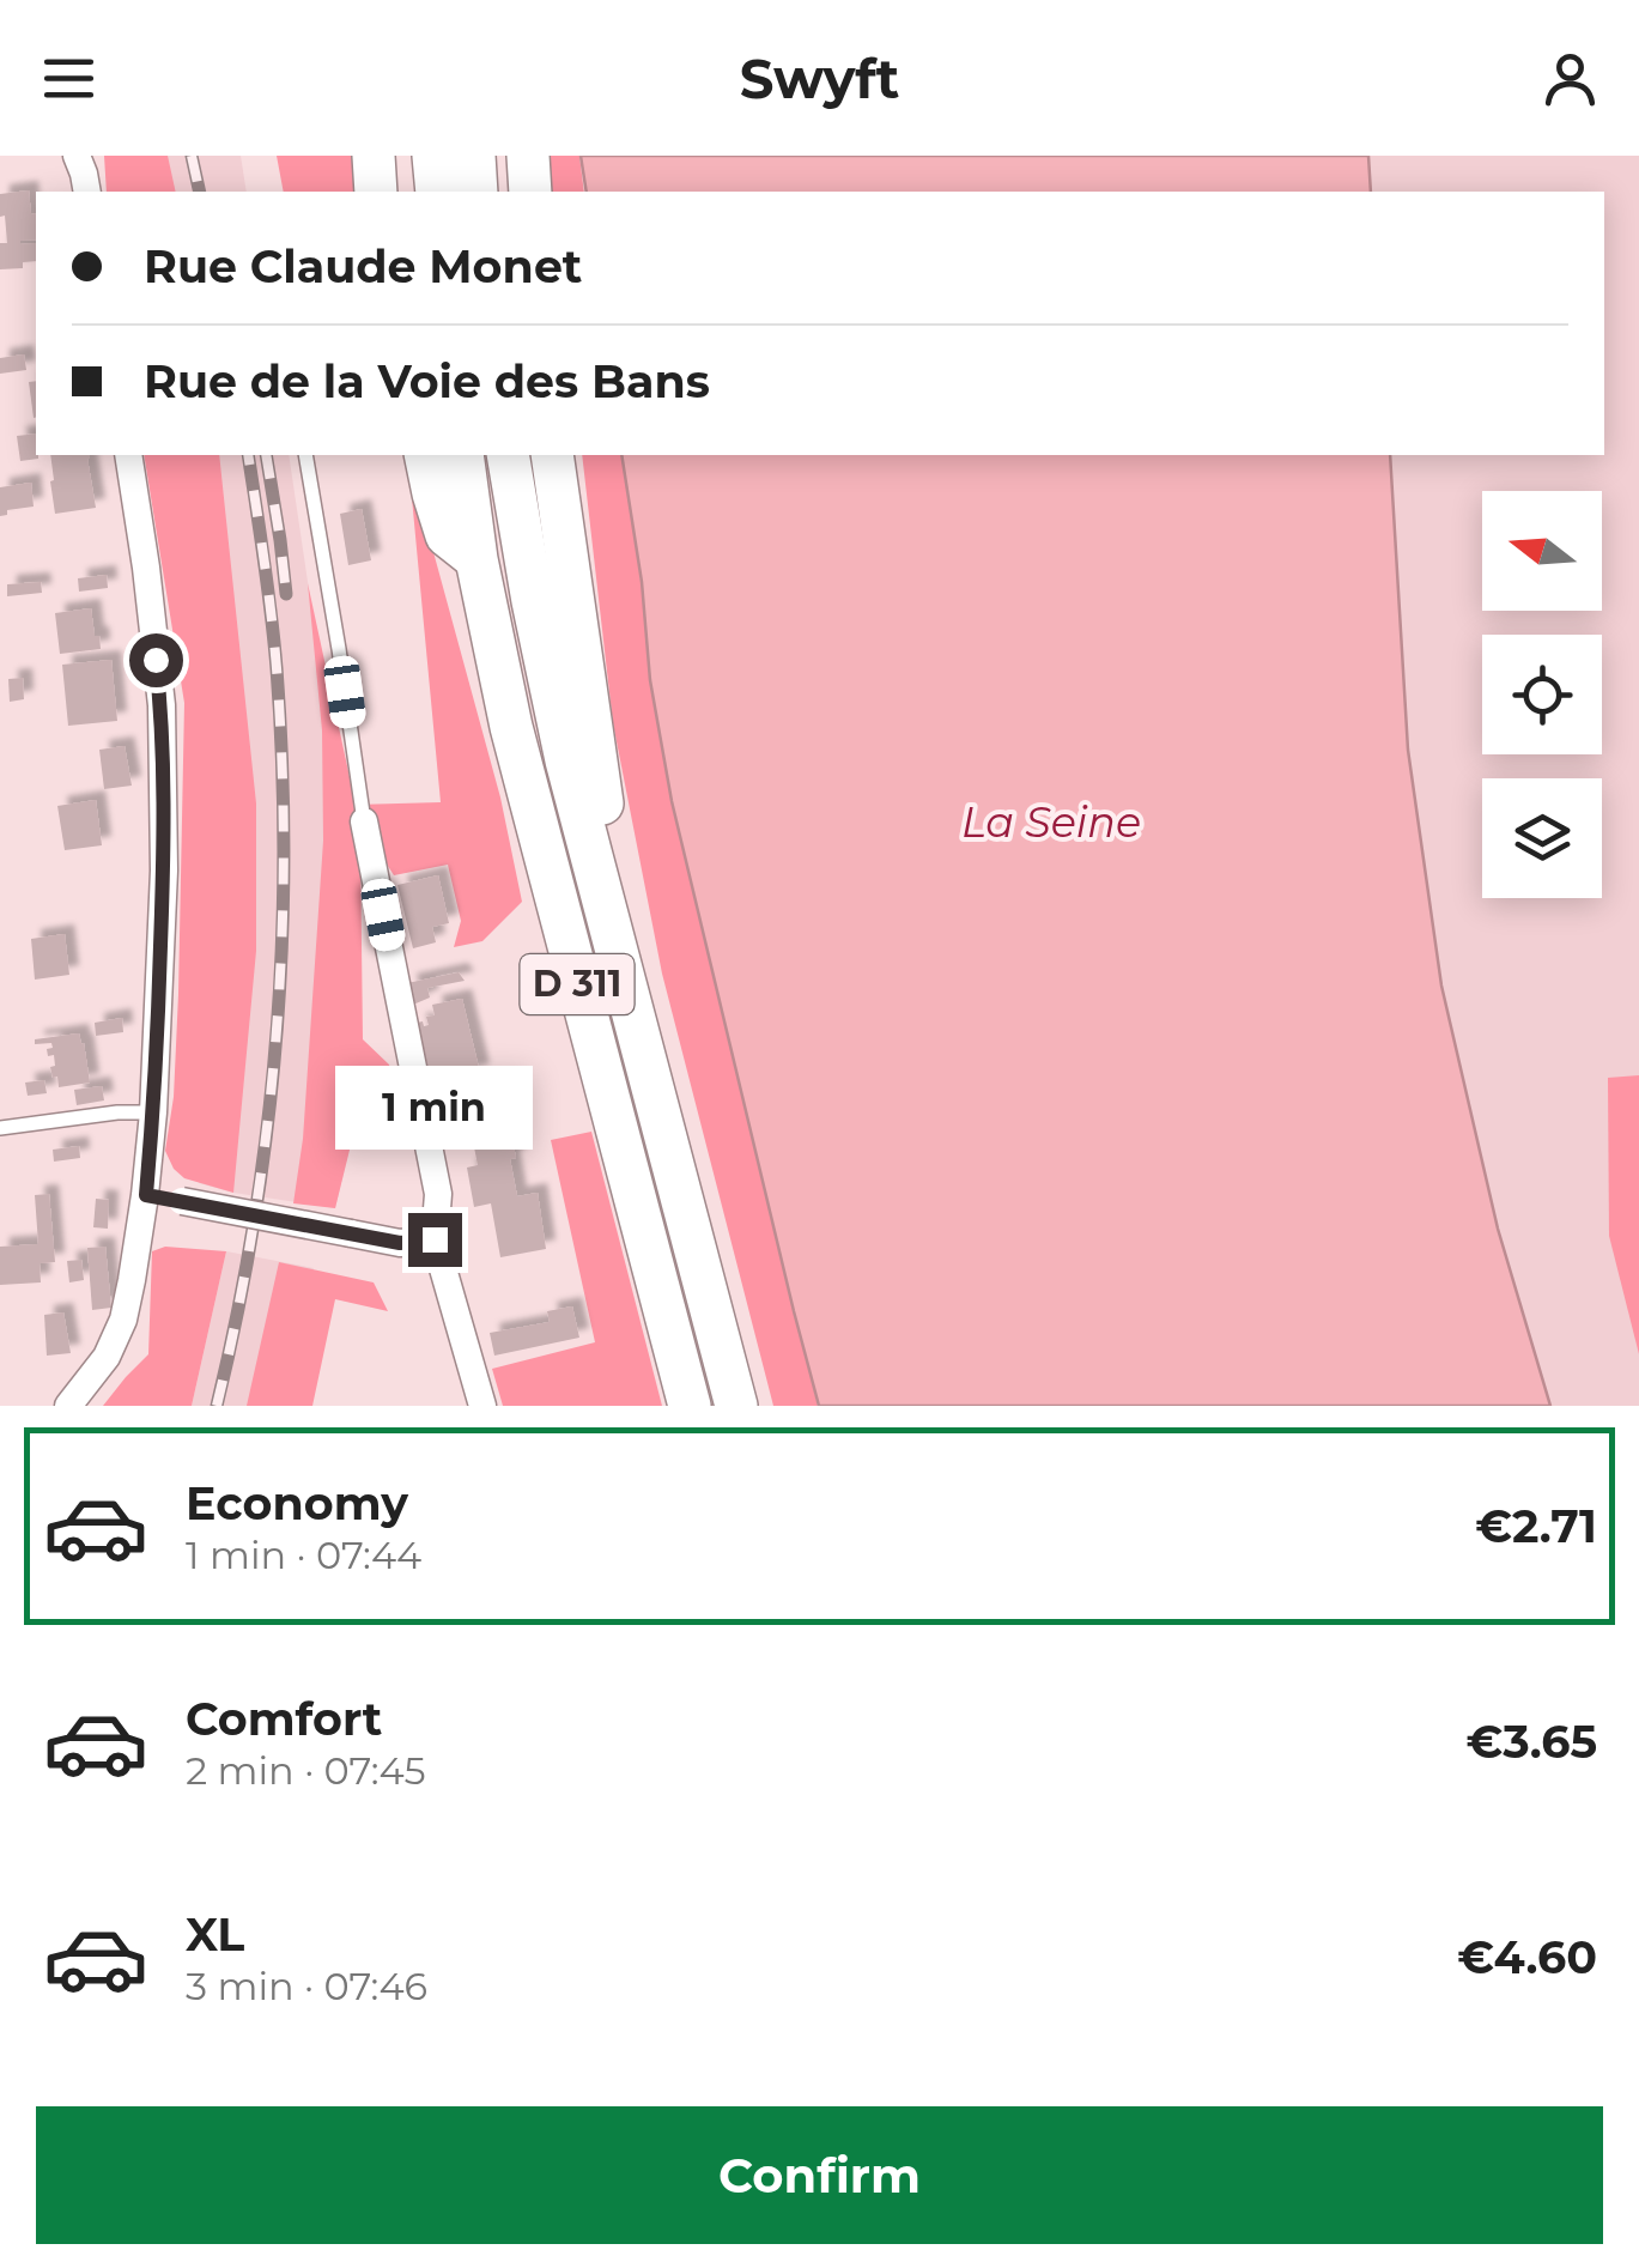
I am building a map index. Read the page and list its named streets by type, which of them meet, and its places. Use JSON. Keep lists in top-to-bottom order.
{
  "streets": {
    "main road": ["D 311"]
  },
  "water": ["La Seine"],
  "north": "left",
  "page": {
    "header": "Swyft",
    "banner": ["Rue Claude Monet", "Rue de la Voie des Bans"],
    "bubble": "1 min",
    "list": [
      {
        "name": "Economy",
        "note": "1 min · 07:44",
        "value": "€2.71"
      },
      {
        "name": "Comfort",
        "note": "2 min · 07:45",
        "value": "€3.65"
      },
      {
        "name": "XL",
        "note": "3 min · 07:46",
        "value": "€4.60"
      }
    ],
    "buttons": "Confirm"
  }
}
